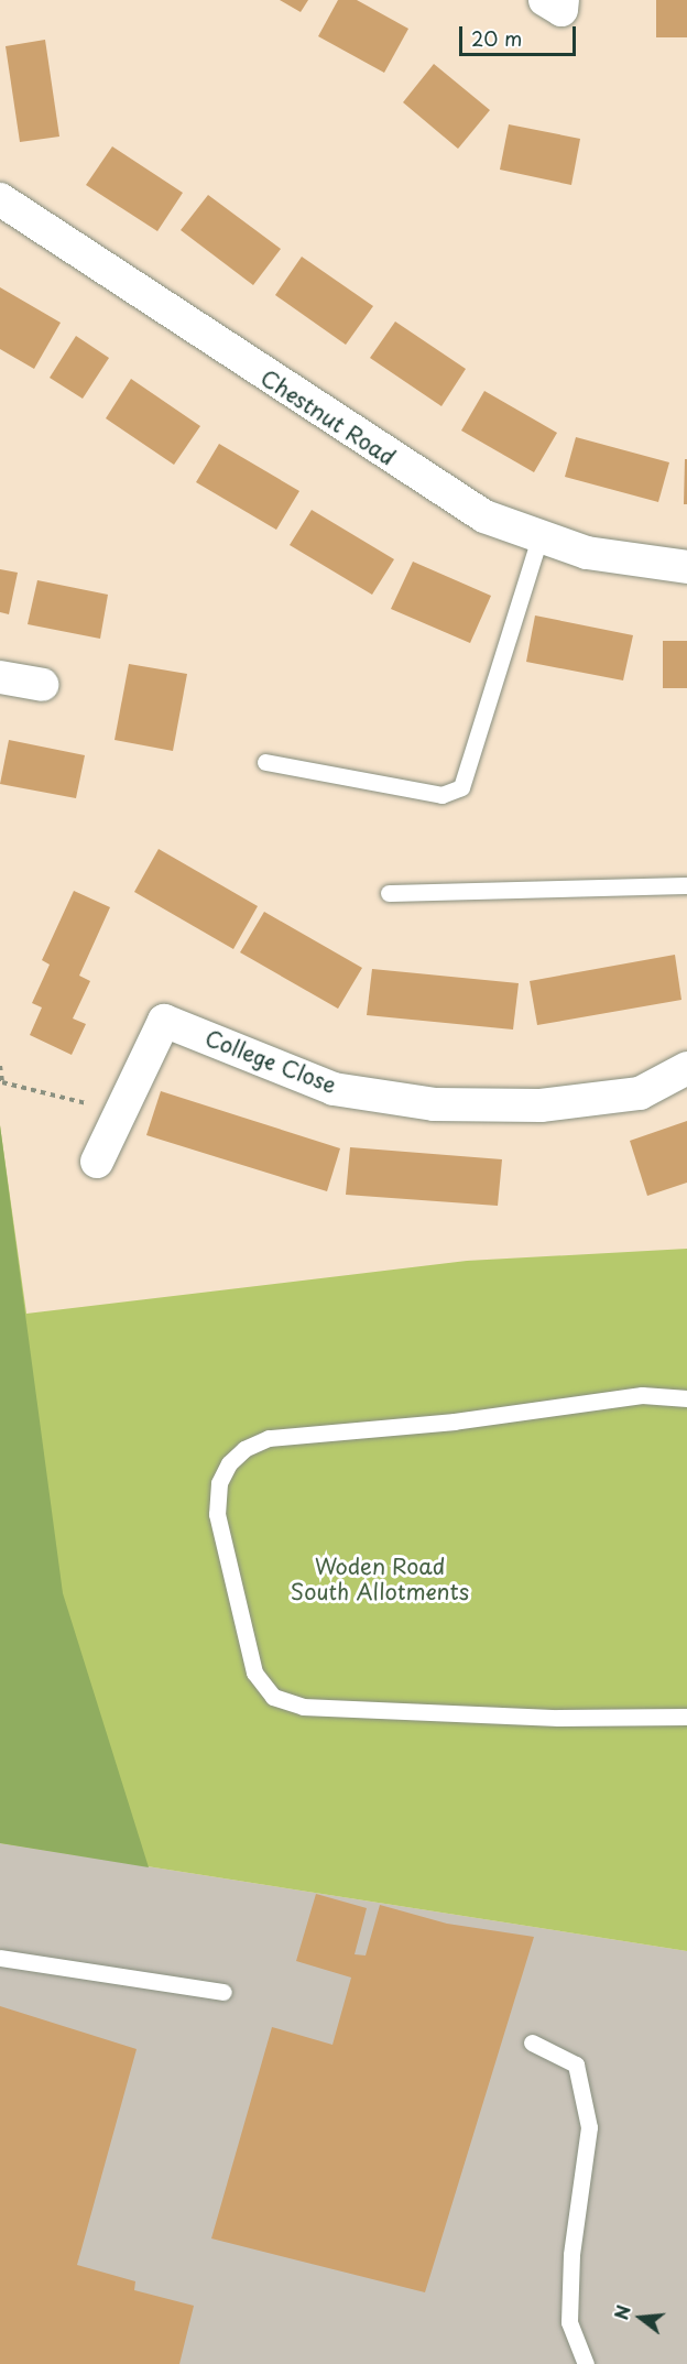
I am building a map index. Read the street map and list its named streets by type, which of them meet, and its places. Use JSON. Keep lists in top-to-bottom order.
{
  "streets": {
    "street": ["Chestnut Road", "College Close"]
  },
  "parks": ["Woden Road South Allotments"],
  "scale_bar": "20 m",
  "north": "left"
}
